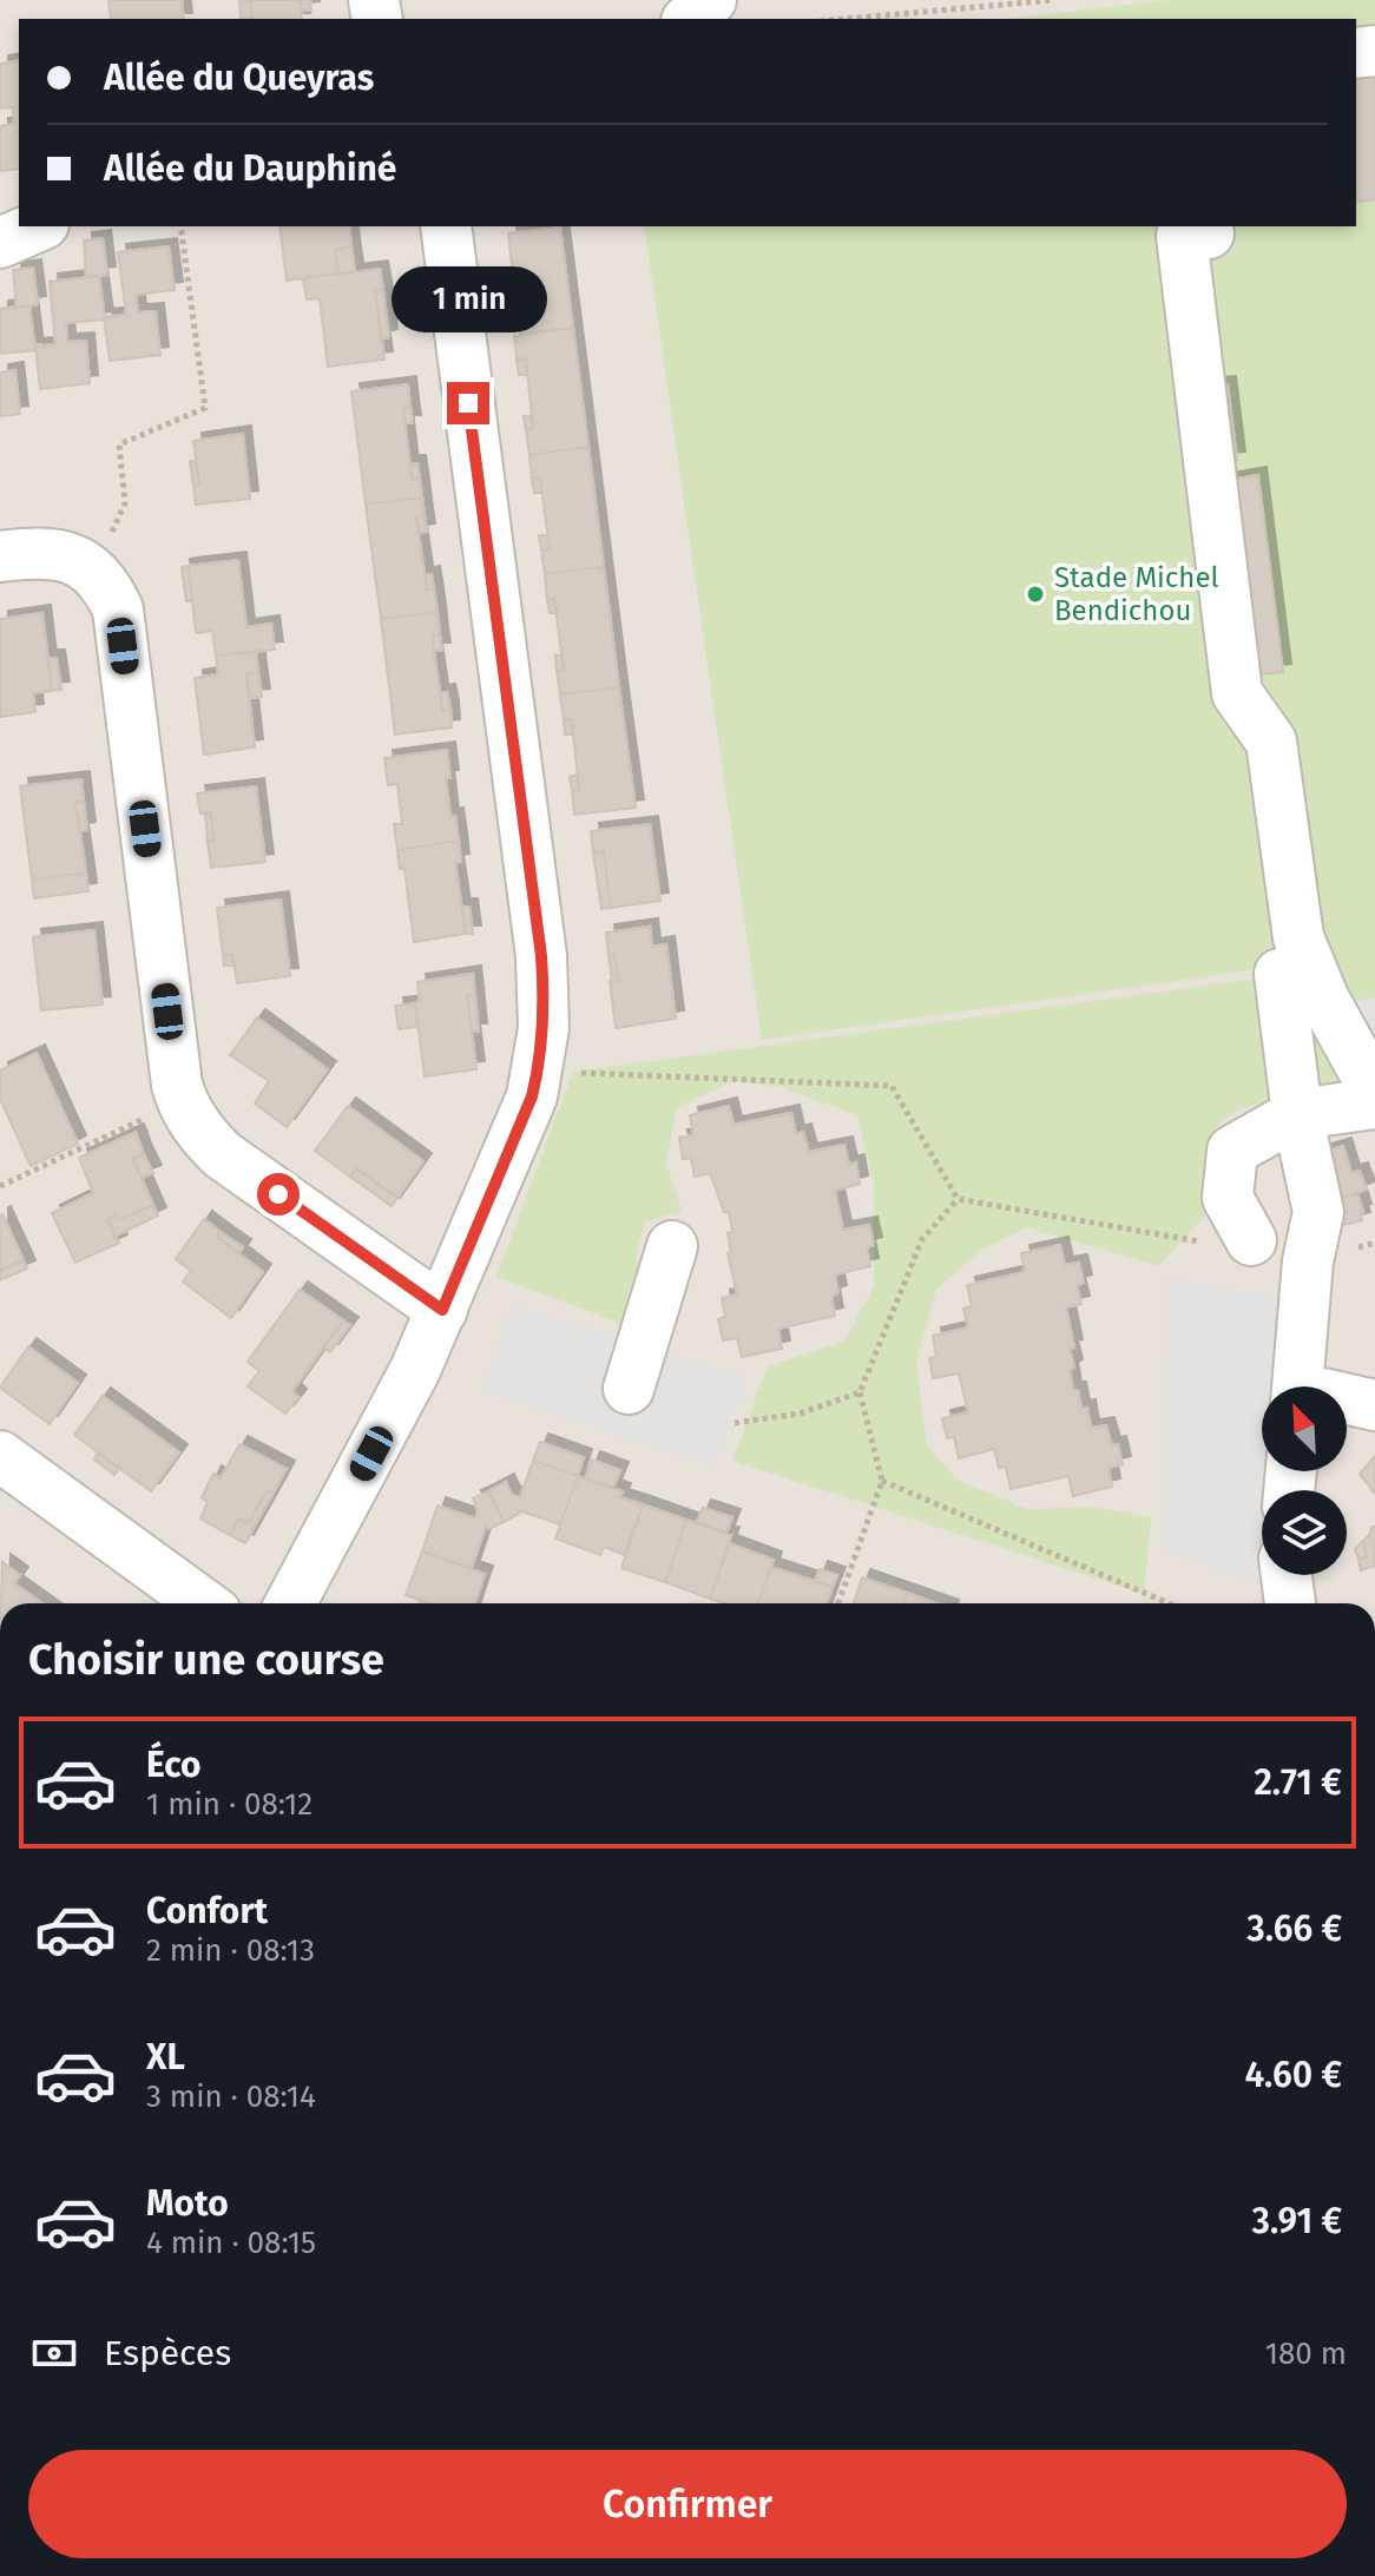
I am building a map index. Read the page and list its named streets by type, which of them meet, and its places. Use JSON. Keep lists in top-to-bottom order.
{
  "places": ["Stade Michel Bendichou"],
  "north": "top left",
  "page": {
    "banner": ["Allée du Queyras", "Allée du Dauphiné"],
    "bubble": "1 min",
    "heading": "Choisir une course",
    "list": [
      {
        "name": "Éco",
        "note": "1 min · 08:12",
        "value": "2.71 €"
      },
      {
        "name": "Confort",
        "note": "2 min · 08:13",
        "value": "3.66 €"
      },
      {
        "name": "XL",
        "note": "3 min · 08:14",
        "value": "4.60 €"
      },
      {
        "name": "Moto",
        "note": "4 min · 08:15",
        "value": "3.91 €"
      }
    ],
    "pay": ["Espèces", "180 m"],
    "buttons": "Confirmer"
  }
}
